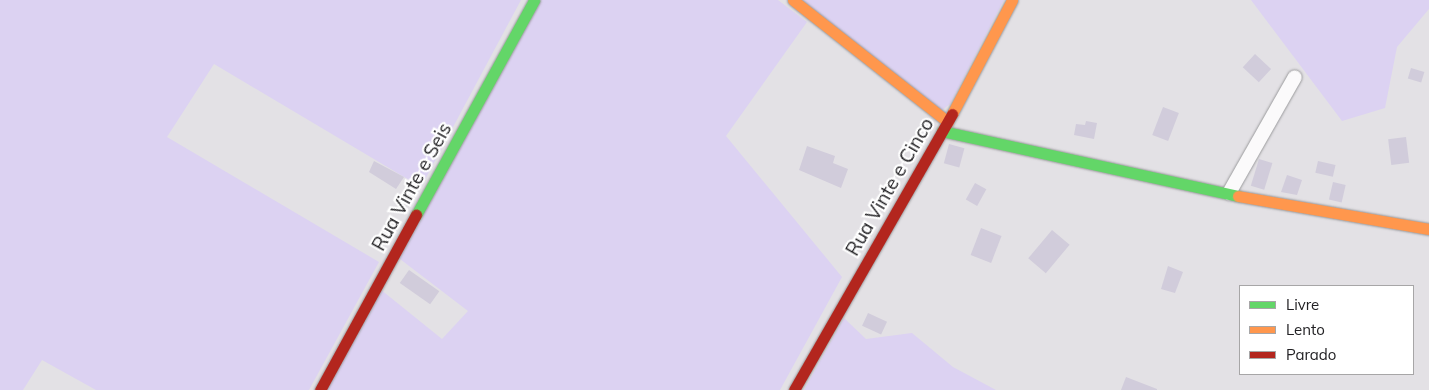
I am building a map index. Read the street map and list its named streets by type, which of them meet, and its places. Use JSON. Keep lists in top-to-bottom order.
{
  "streets": {
    "street": ["Rua Vinte e Seis", "Rua Vinte e Cinco"]
  },
  "legend": ["Livre", "Lento", "Parado"]
}
